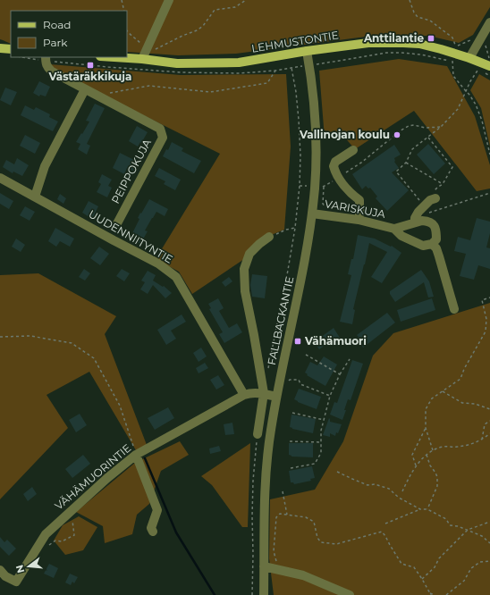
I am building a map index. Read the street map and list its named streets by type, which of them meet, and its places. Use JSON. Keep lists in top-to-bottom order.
{
  "streets": {
    "main road": ["LEHMUSTONTIE"],
    "street": [
      "PEIPPOKUJA",
      "VARISKUJA",
      "UUDENNIITYNTIE",
      "FALLBACKANTIE",
      "VÄHÄMUORINTIE"
    ]
  },
  "crossings": [
    ["LEHMUSTONTIE", "FALLBACKANTIE"],
    ["VARISKUJA", "FALLBACKANTIE"],
    ["UUDENNIITYNTIE", "VÄHÄMUORINTIE"]
  ],
  "places": {
    "transit": ["Anttilantie", "Västäräkkikuja", "Vähämuori"],
    "other": ["Vallinojan koulu"]
  },
  "legend": ["Road", "Park"],
  "north": "left"
}
